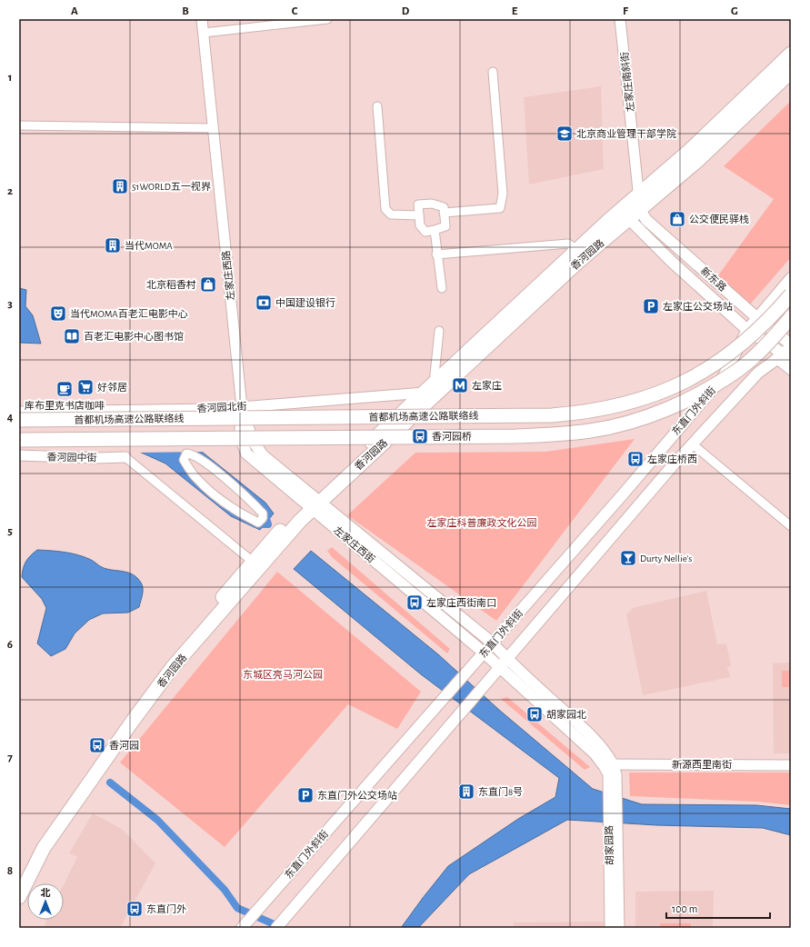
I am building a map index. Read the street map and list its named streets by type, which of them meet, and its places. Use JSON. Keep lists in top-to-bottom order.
{
  "streets": {
    "highway": ["香河园路", "首都机场高速公路联络线"],
    "main road": [
      "左家庄西路",
      "新东路",
      "东直门外斜街",
      "左家庄西街"
    ],
    "street": [
      "左家庄南斜街",
      "香河园北街",
      "香河园中街",
      "新源西里南街",
      "胡家园路"
    ]
  },
  "crossings": [
    ["左家庄南斜街", "香河园路"],
    ["左家庄南斜街", "新东路"],
    ["香河园路", "左家庄西路"],
    ["香河园路", "新东路"],
    ["香河园路", "香河园北街"],
    ["香河园路", "左家庄西街"],
    ["左家庄西路", "香河园北街"],
    ["左家庄西路", "左家庄西街"],
    ["新东路", "东直门外斜街"],
    ["东直门外斜街", "左家庄西街"],
    ["新源西里南街", "胡家园路"]
  ],
  "parks": ["左家庄科普廉政文化公园", "东城区亮马河公园"],
  "places": {
    "school or university": ["北京商业管理干部学院"],
    "building": ["51WORLD五一视界", "当代MOMA", "东直门8号"],
    "shop": ["公交便民驿栈", "北京稻香村"],
    "bank": ["中国建设银行"],
    "parking": ["左家庄公交场站", "东直门外公交场站"],
    "theatre": ["当代MOMA百老汇电影中心"],
    "library": ["百老汇电影中心图书馆"],
    "metro station": ["左家庄"],
    "supermarket": ["好邻居"],
    "cafe": ["库布里克书店咖啡"],
    "bus stop": [
      "香河园桥",
      "左家庄桥西",
      "左家庄西街南口",
      "胡家园北",
      "香河园",
      "东直门外"
    ],
    "bar": ["Durty Nellie's"]
  },
  "scale_bar": "100 m",
  "north": "top",
  "grid": {
    "columns": [
      "A",
      "B",
      "C",
      "D",
      "E",
      "F",
      "G"
    ],
    "rows": [
      "1",
      "2",
      "3",
      "4",
      "5",
      "6",
      "7",
      "8"
    ]
  }
}
